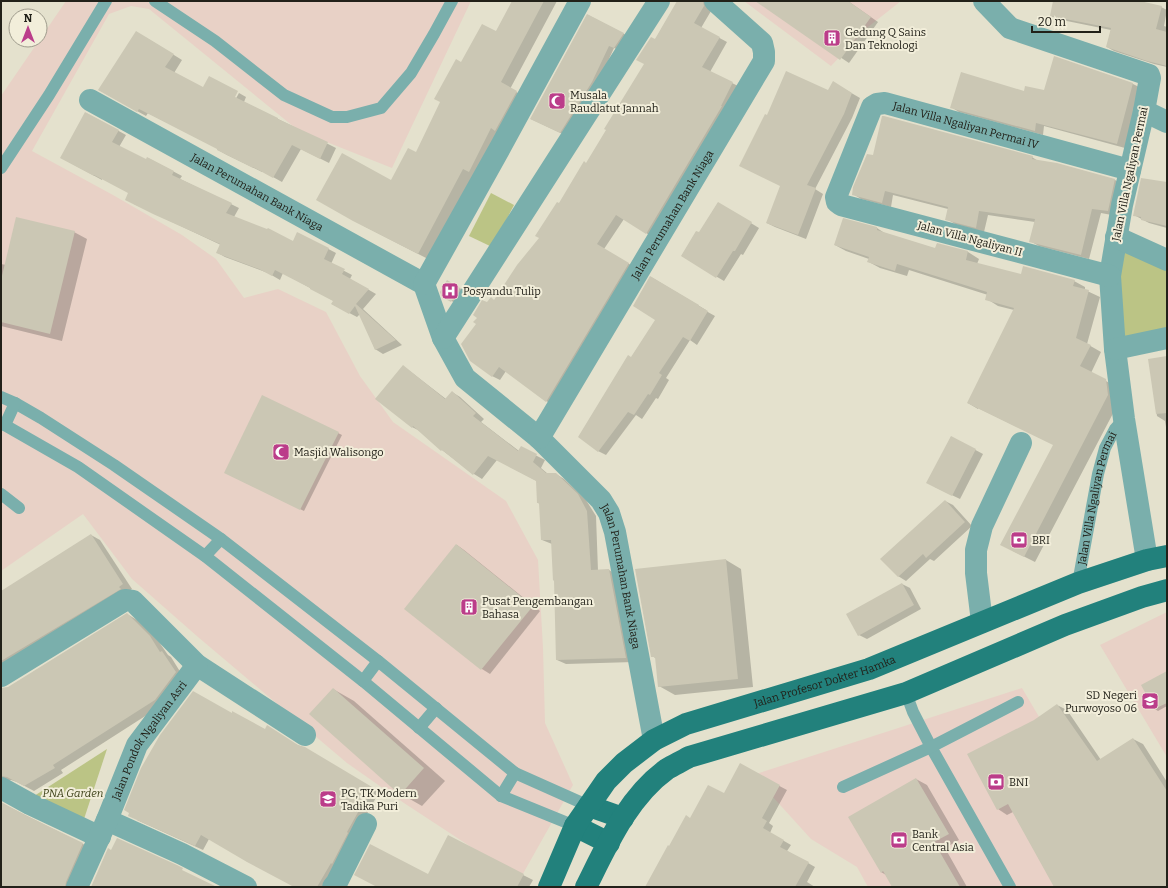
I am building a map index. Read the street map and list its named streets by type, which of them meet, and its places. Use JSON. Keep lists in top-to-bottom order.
{
  "streets": {
    "main road": ["Jalan Profesor Dokter Hamka"],
    "street": [
      "Jalan Villa Ngaliyan Permai IV",
      "Jalan Villa Ngaliyan Permai",
      "Jalan Perumahan Bank Niaga",
      "Jalan Villa Ngaliyan II",
      "Jalan Pondok Ngaliyan Asri"
    ]
  },
  "crossings": [
    ["Jalan Villa Ngaliyan Permai IV", "Jalan Villa Ngaliyan Permai"],
    ["Jalan Villa Ngaliyan Permai IV", "Jalan Villa Ngaliyan II"],
    ["Jalan Villa Ngaliyan Permai", "Jalan Villa Ngaliyan II"],
    ["Jalan Villa Ngaliyan Permai", "Jalan Profesor Dokter Hamka"],
    ["Jalan Perumahan Bank Niaga", "Jalan Profesor Dokter Hamka"]
  ],
  "parks": ["PNA Garden"],
  "places": {
    "building": ["Gedung Q Sains Dan Teknologi", "Pusat Pengembangan Bahasa"],
    "mosque": ["Musala Raudlatut Jannah", "Masjid Walisongo"],
    "hospital": ["Posyandu Tulip"],
    "bank": ["BRI", "BNI", "Bank Central Asia"],
    "school or university": ["SD Negeri Purwoyoso 06", "PG, TK Modern Tadika Puri"]
  },
  "scale_bar": "20 m",
  "north": "top"
}
